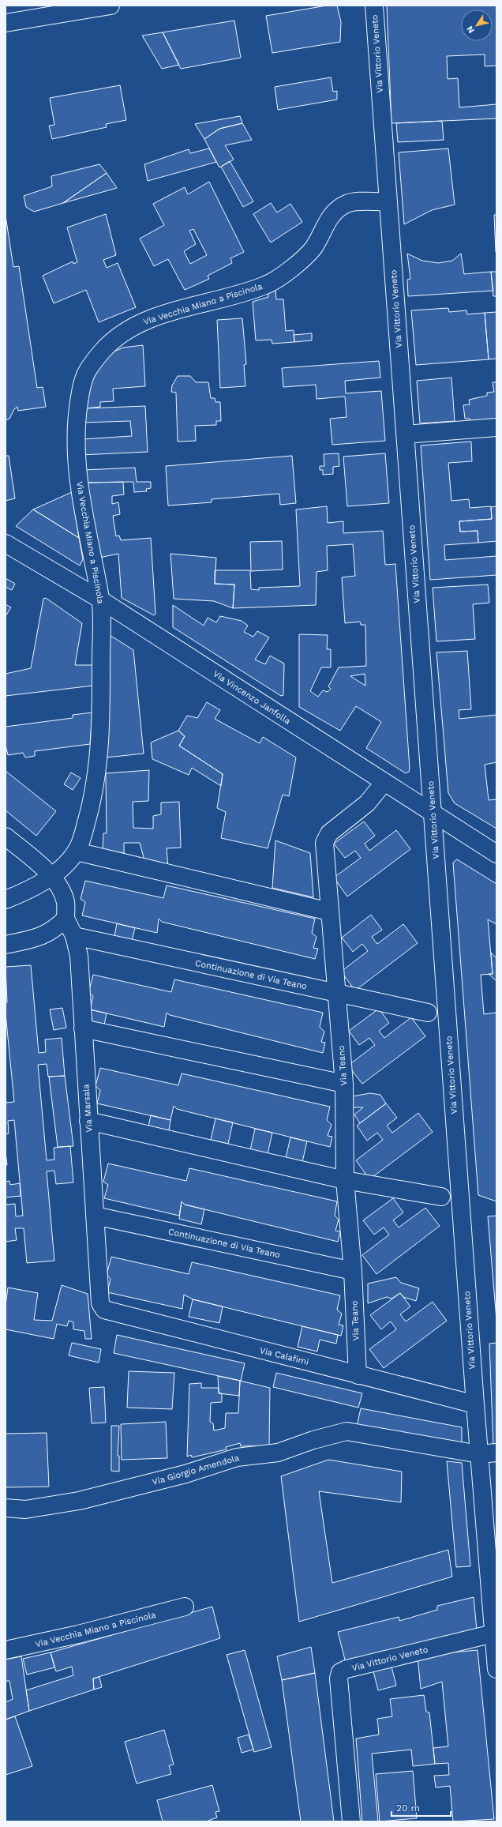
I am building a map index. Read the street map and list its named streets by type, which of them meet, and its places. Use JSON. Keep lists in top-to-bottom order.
{
  "streets": {
    "street": [
      "Via Vittorio Veneto",
      "Via Vecchia Miano a Piscinola",
      "Via Vincenzo Janfolla",
      "Continuazione di Via Teano",
      "Via Teano",
      "Via Marsala",
      "Via Calafimi",
      "Via Giorgio Amendola"
    ]
  },
  "crossings": [
    ["Via Vittorio Veneto", "Via Vecchia Miano a Piscinola"],
    ["Via Vittorio Veneto", "Via Vincenzo Janfolla"],
    ["Via Vittorio Veneto", "Via Calafimi"],
    ["Via Vittorio Veneto", "Via Giorgio Amendola"],
    ["Via Vecchia Miano a Piscinola", "Via Vincenzo Janfolla"],
    ["Via Vincenzo Janfolla", "Via Teano"],
    ["Continuazione di Via Teano", "Via Teano"],
    ["Continuazione di Via Teano", "Via Marsala"],
    ["Via Teano", "Via Calafimi"],
    ["Via Marsala", "Via Calafimi"]
  ],
  "scale_bar": "20 m",
  "north": "bottom left"
}
